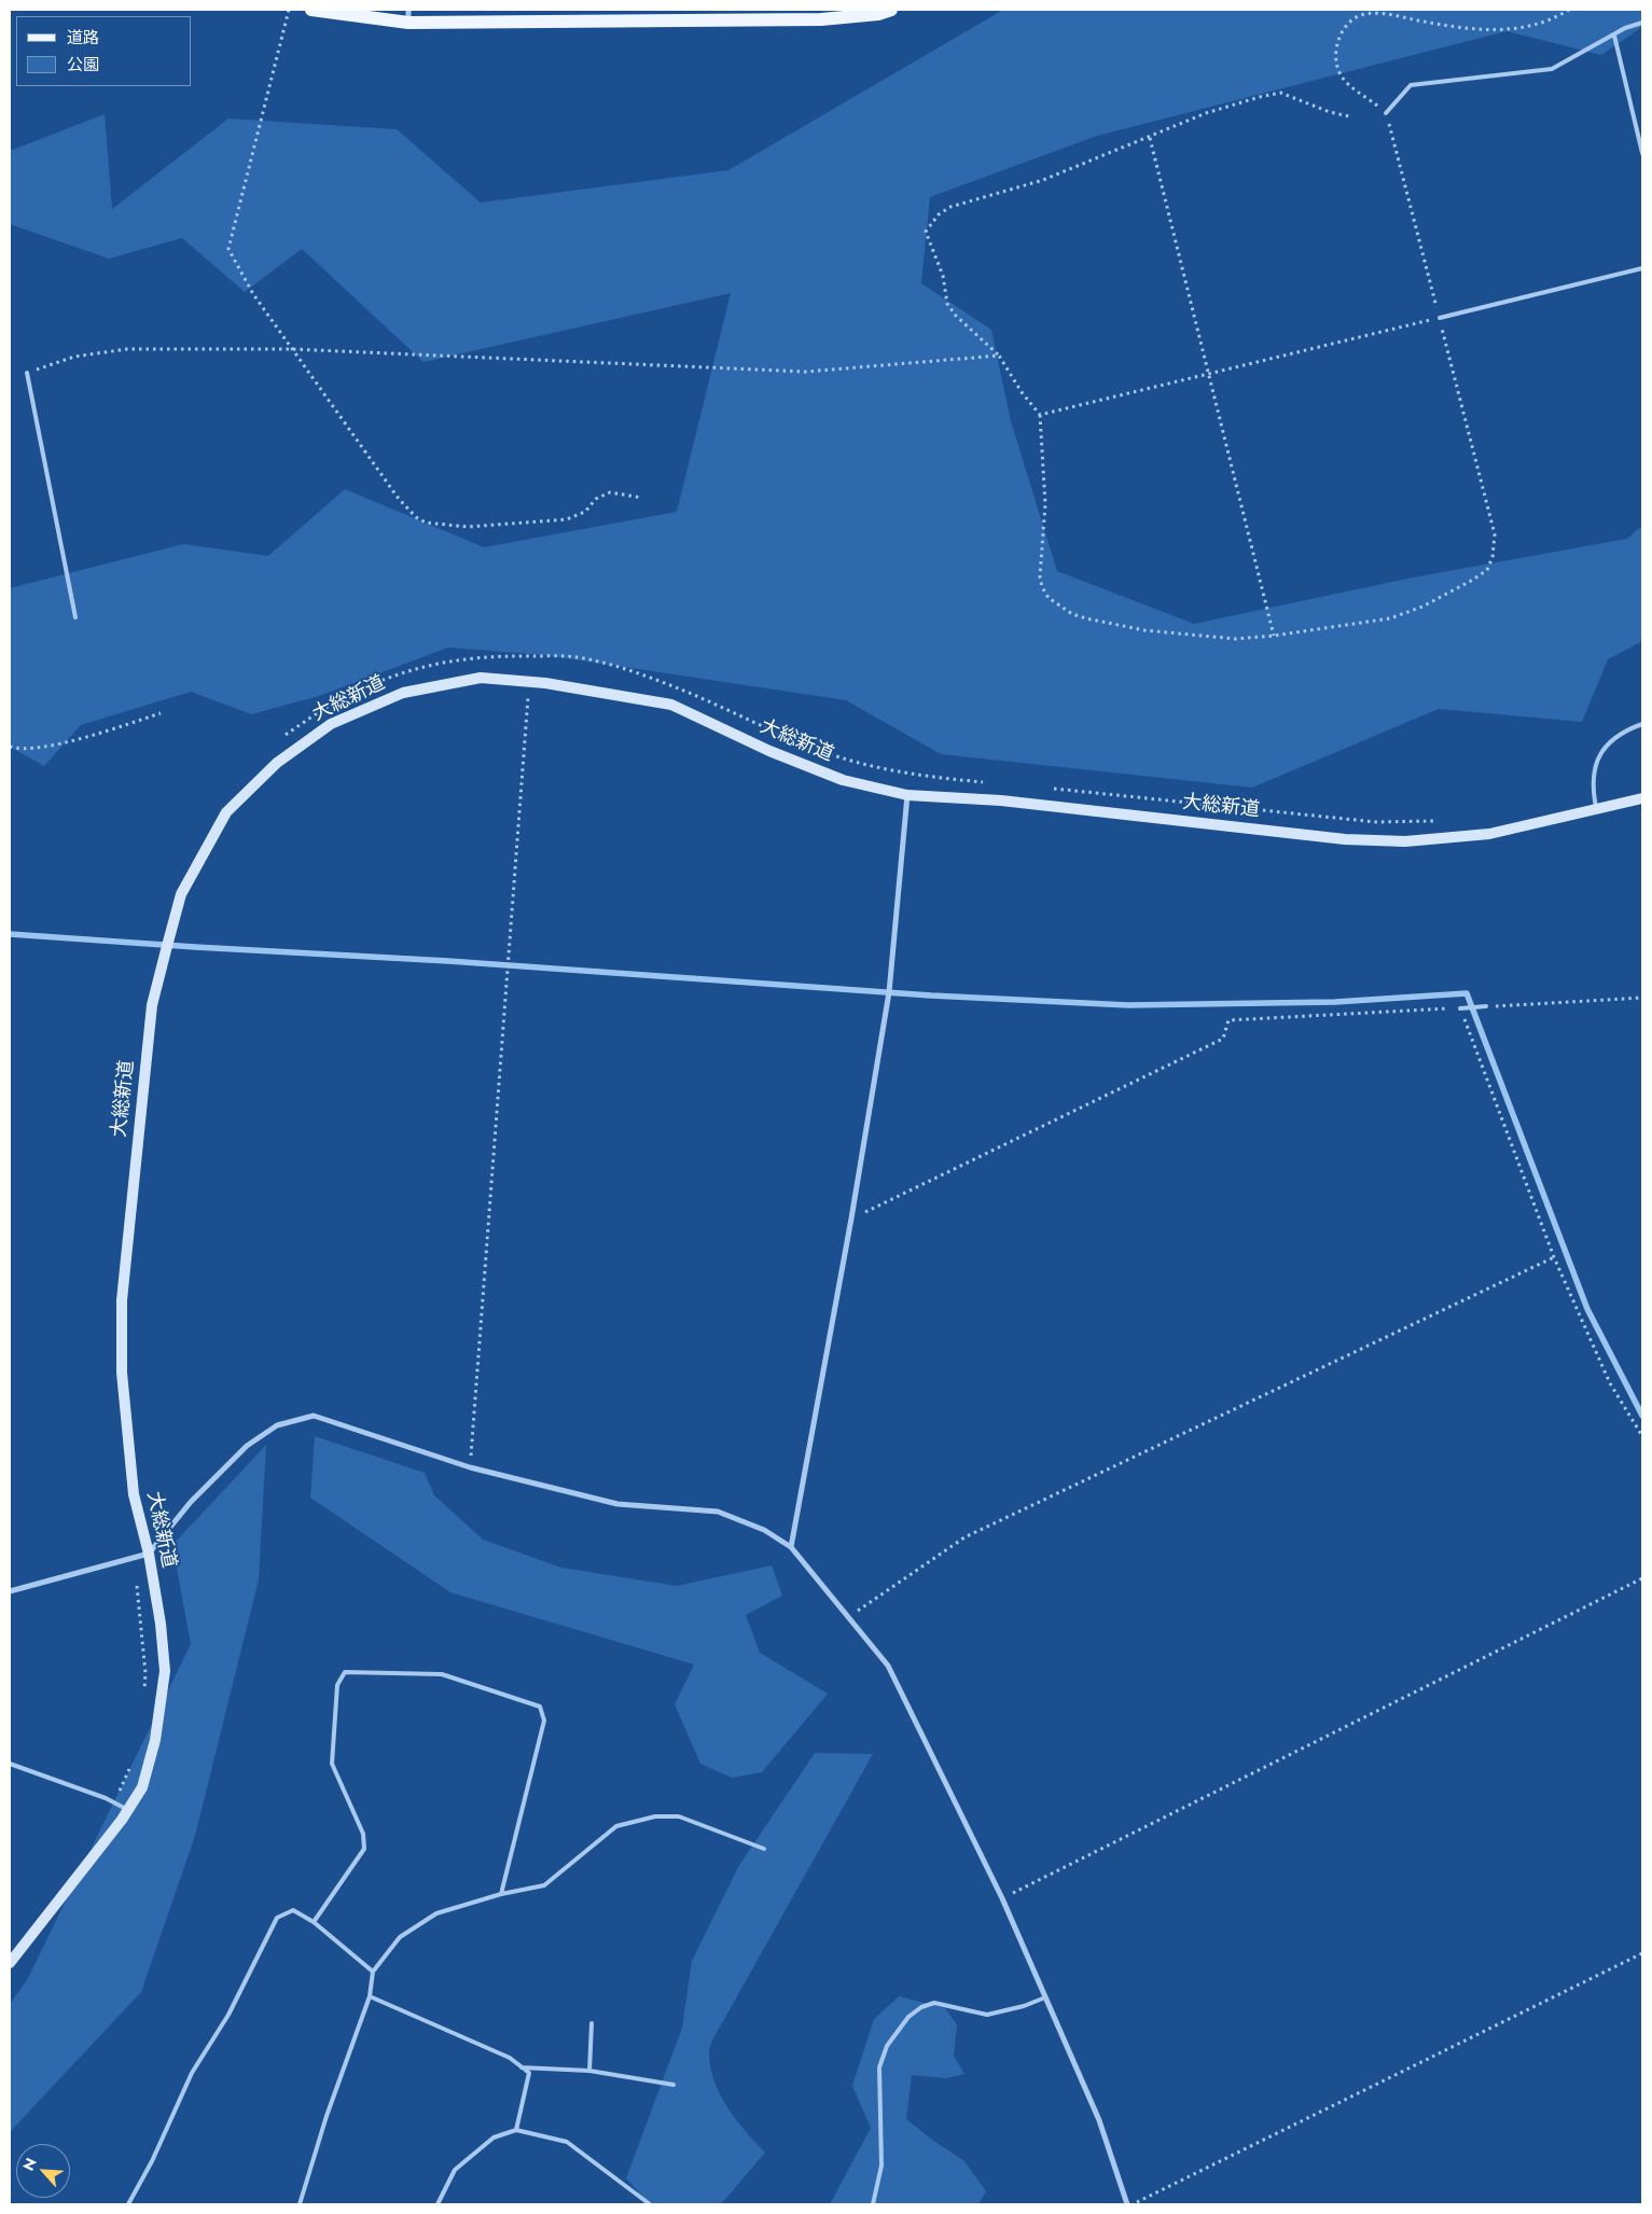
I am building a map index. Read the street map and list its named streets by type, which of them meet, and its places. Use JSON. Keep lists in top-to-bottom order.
{
  "streets": {
    "street": ["大総新道"]
  },
  "legend": ["道路", "公園"],
  "north": "top left"
}
